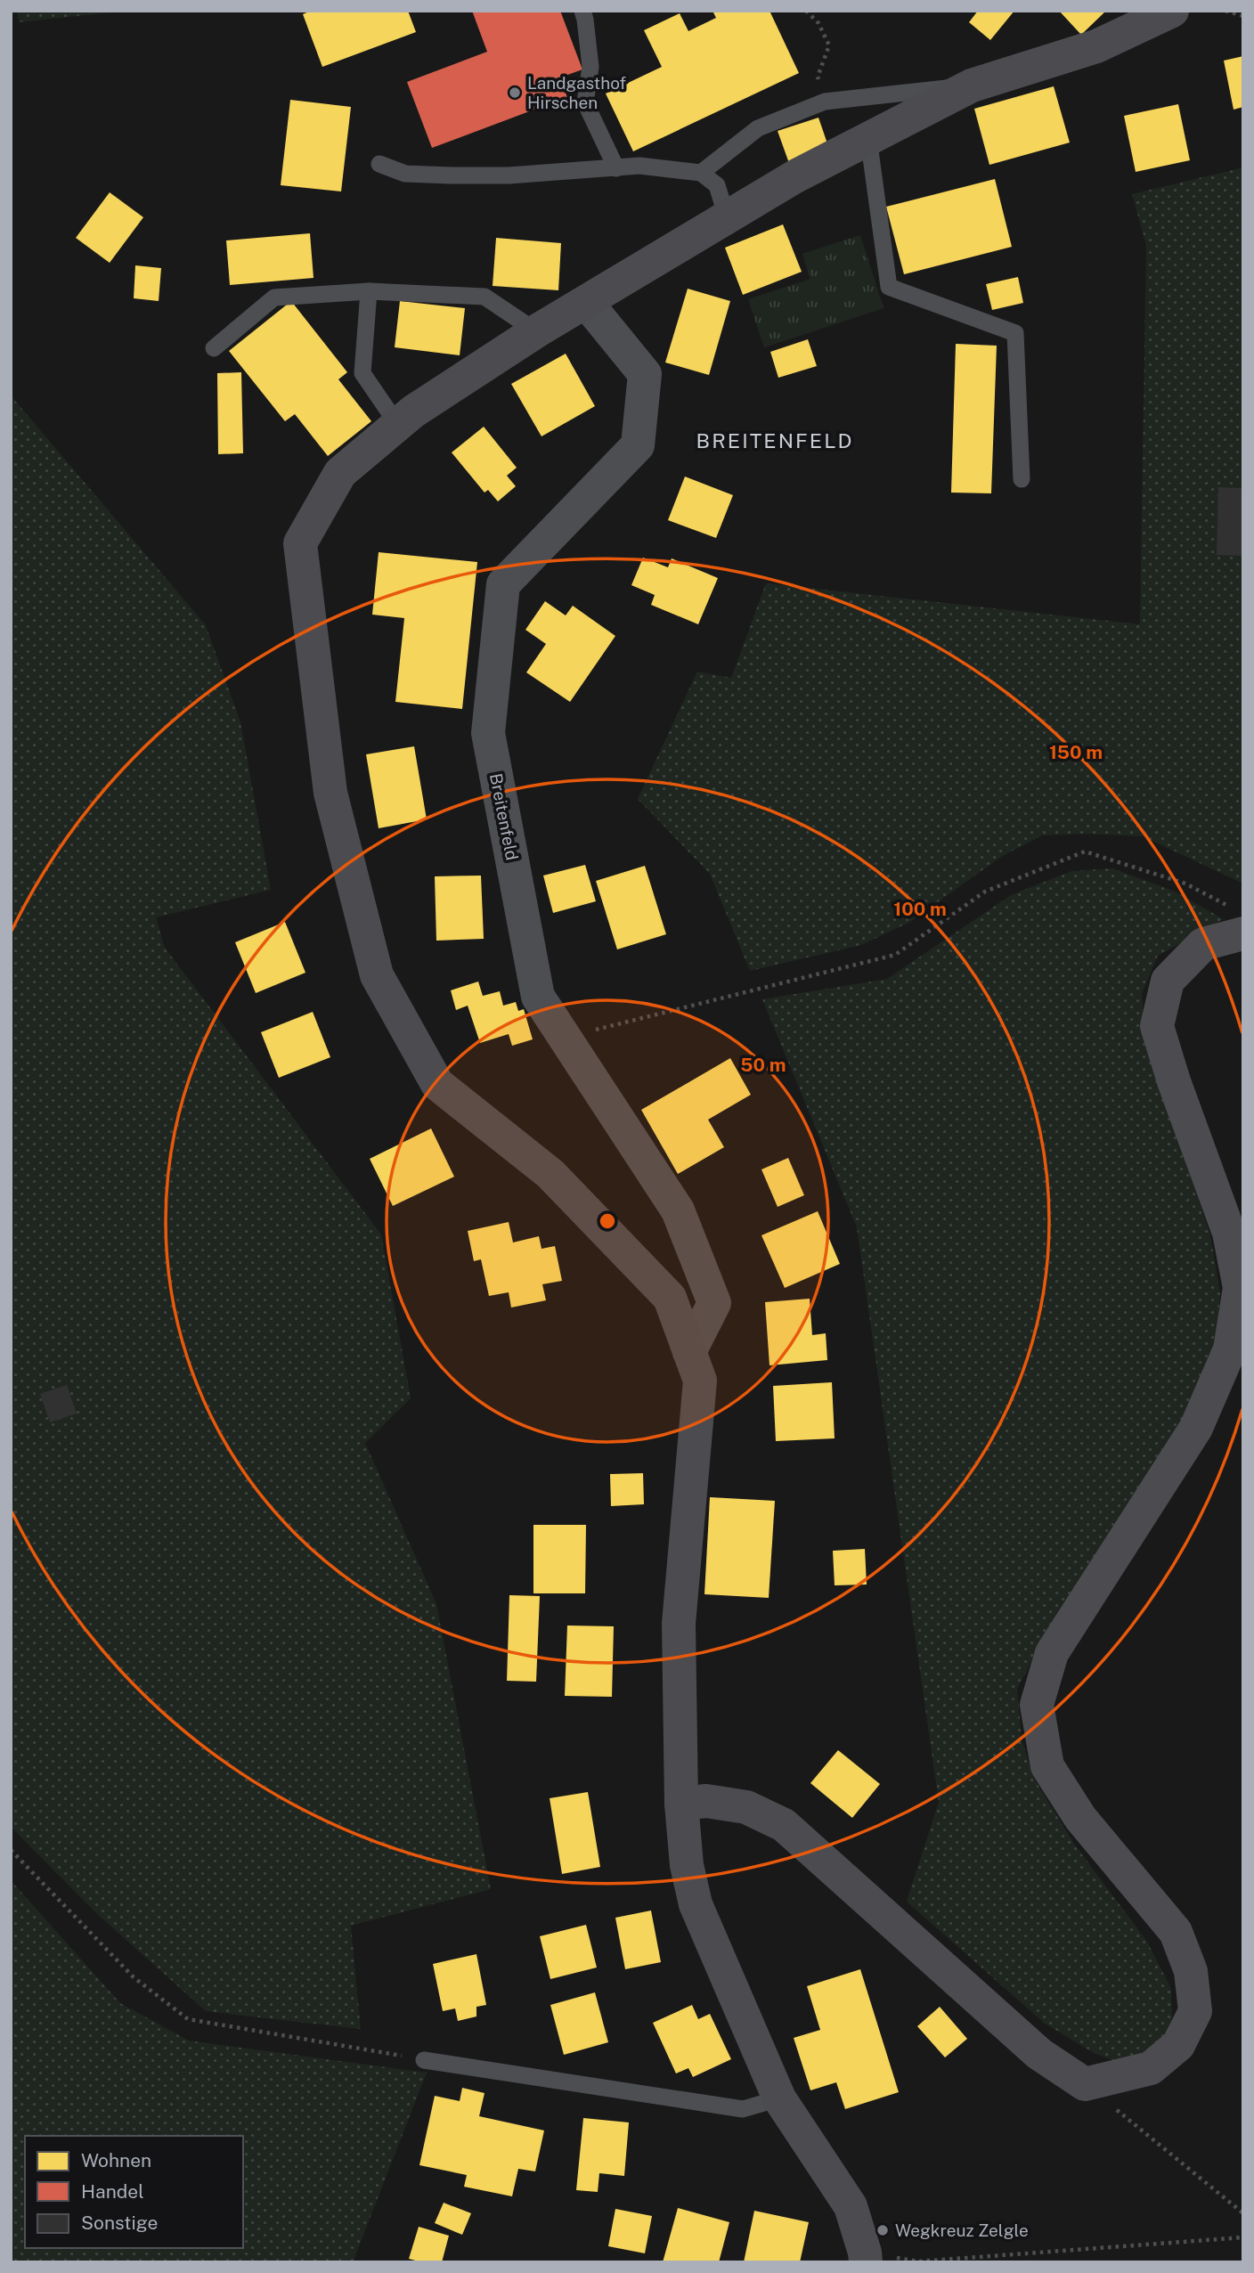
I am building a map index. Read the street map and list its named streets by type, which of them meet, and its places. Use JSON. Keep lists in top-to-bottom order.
{
  "streets": {
    "street": ["Breitenfeld"]
  },
  "districts": ["BREITENFELD"],
  "places": ["Landgasthof Hirschen", "Wegkreuz Zelgle"],
  "legend": ["Wohnen", "Handel", "Sonstige"],
  "rings": ["150 m", "100 m", "50 m"]
}
